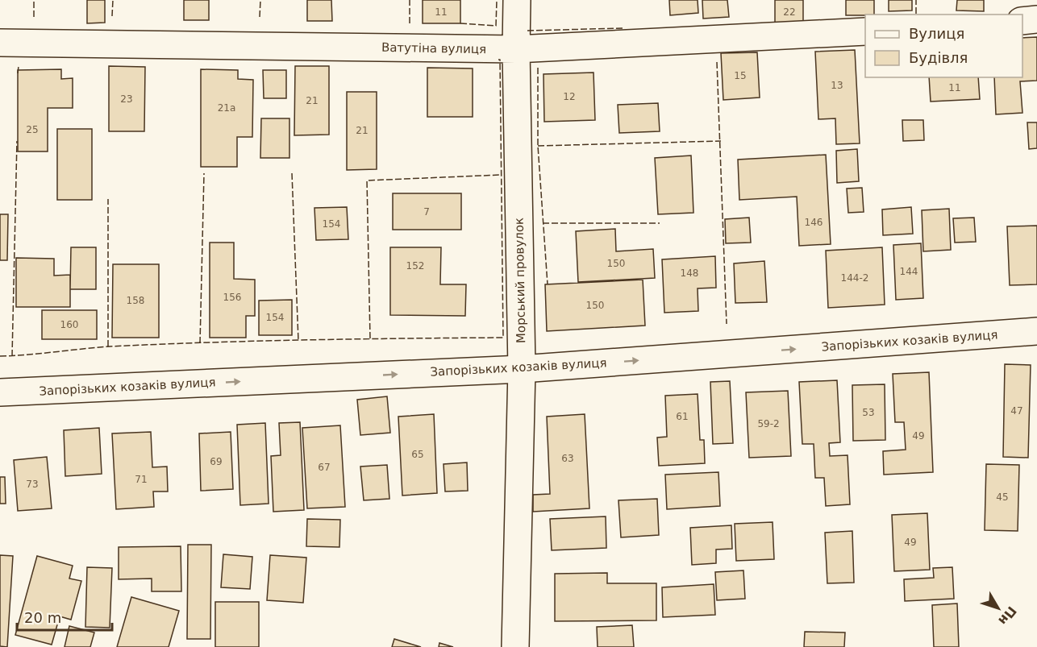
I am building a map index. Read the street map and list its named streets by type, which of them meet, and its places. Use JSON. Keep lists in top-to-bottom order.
{
  "streets": {
    "street": ["Ватутіна вулиця", "Морський провулок", "Запорізьких козаків вулиця"]
  },
  "crossings": [
    ["Ватутіна вулиця", "Морський провулок"],
    ["Морський провулок", "Запорізьких козаків вулиця"]
  ],
  "one_way": ["Запорізьких козаків вулиця"],
  "house_numbers": [
    "11",
    "22",
    "15",
    "13",
    "11",
    "12",
    "23",
    "21",
    "21а",
    "25",
    "21",
    "7",
    "146",
    "154",
    "150",
    "152",
    "144",
    "148",
    "144-2",
    "156",
    "158",
    "150",
    "154",
    "160",
    "47",
    "53",
    "61",
    "59-2",
    "49",
    "65",
    "63",
    "69",
    "67",
    "71",
    "73",
    "45",
    "49"
  ],
  "legend": ["Вулиця", "Будівля"],
  "scale_bar": "20 m",
  "north": "bottom right"
}
